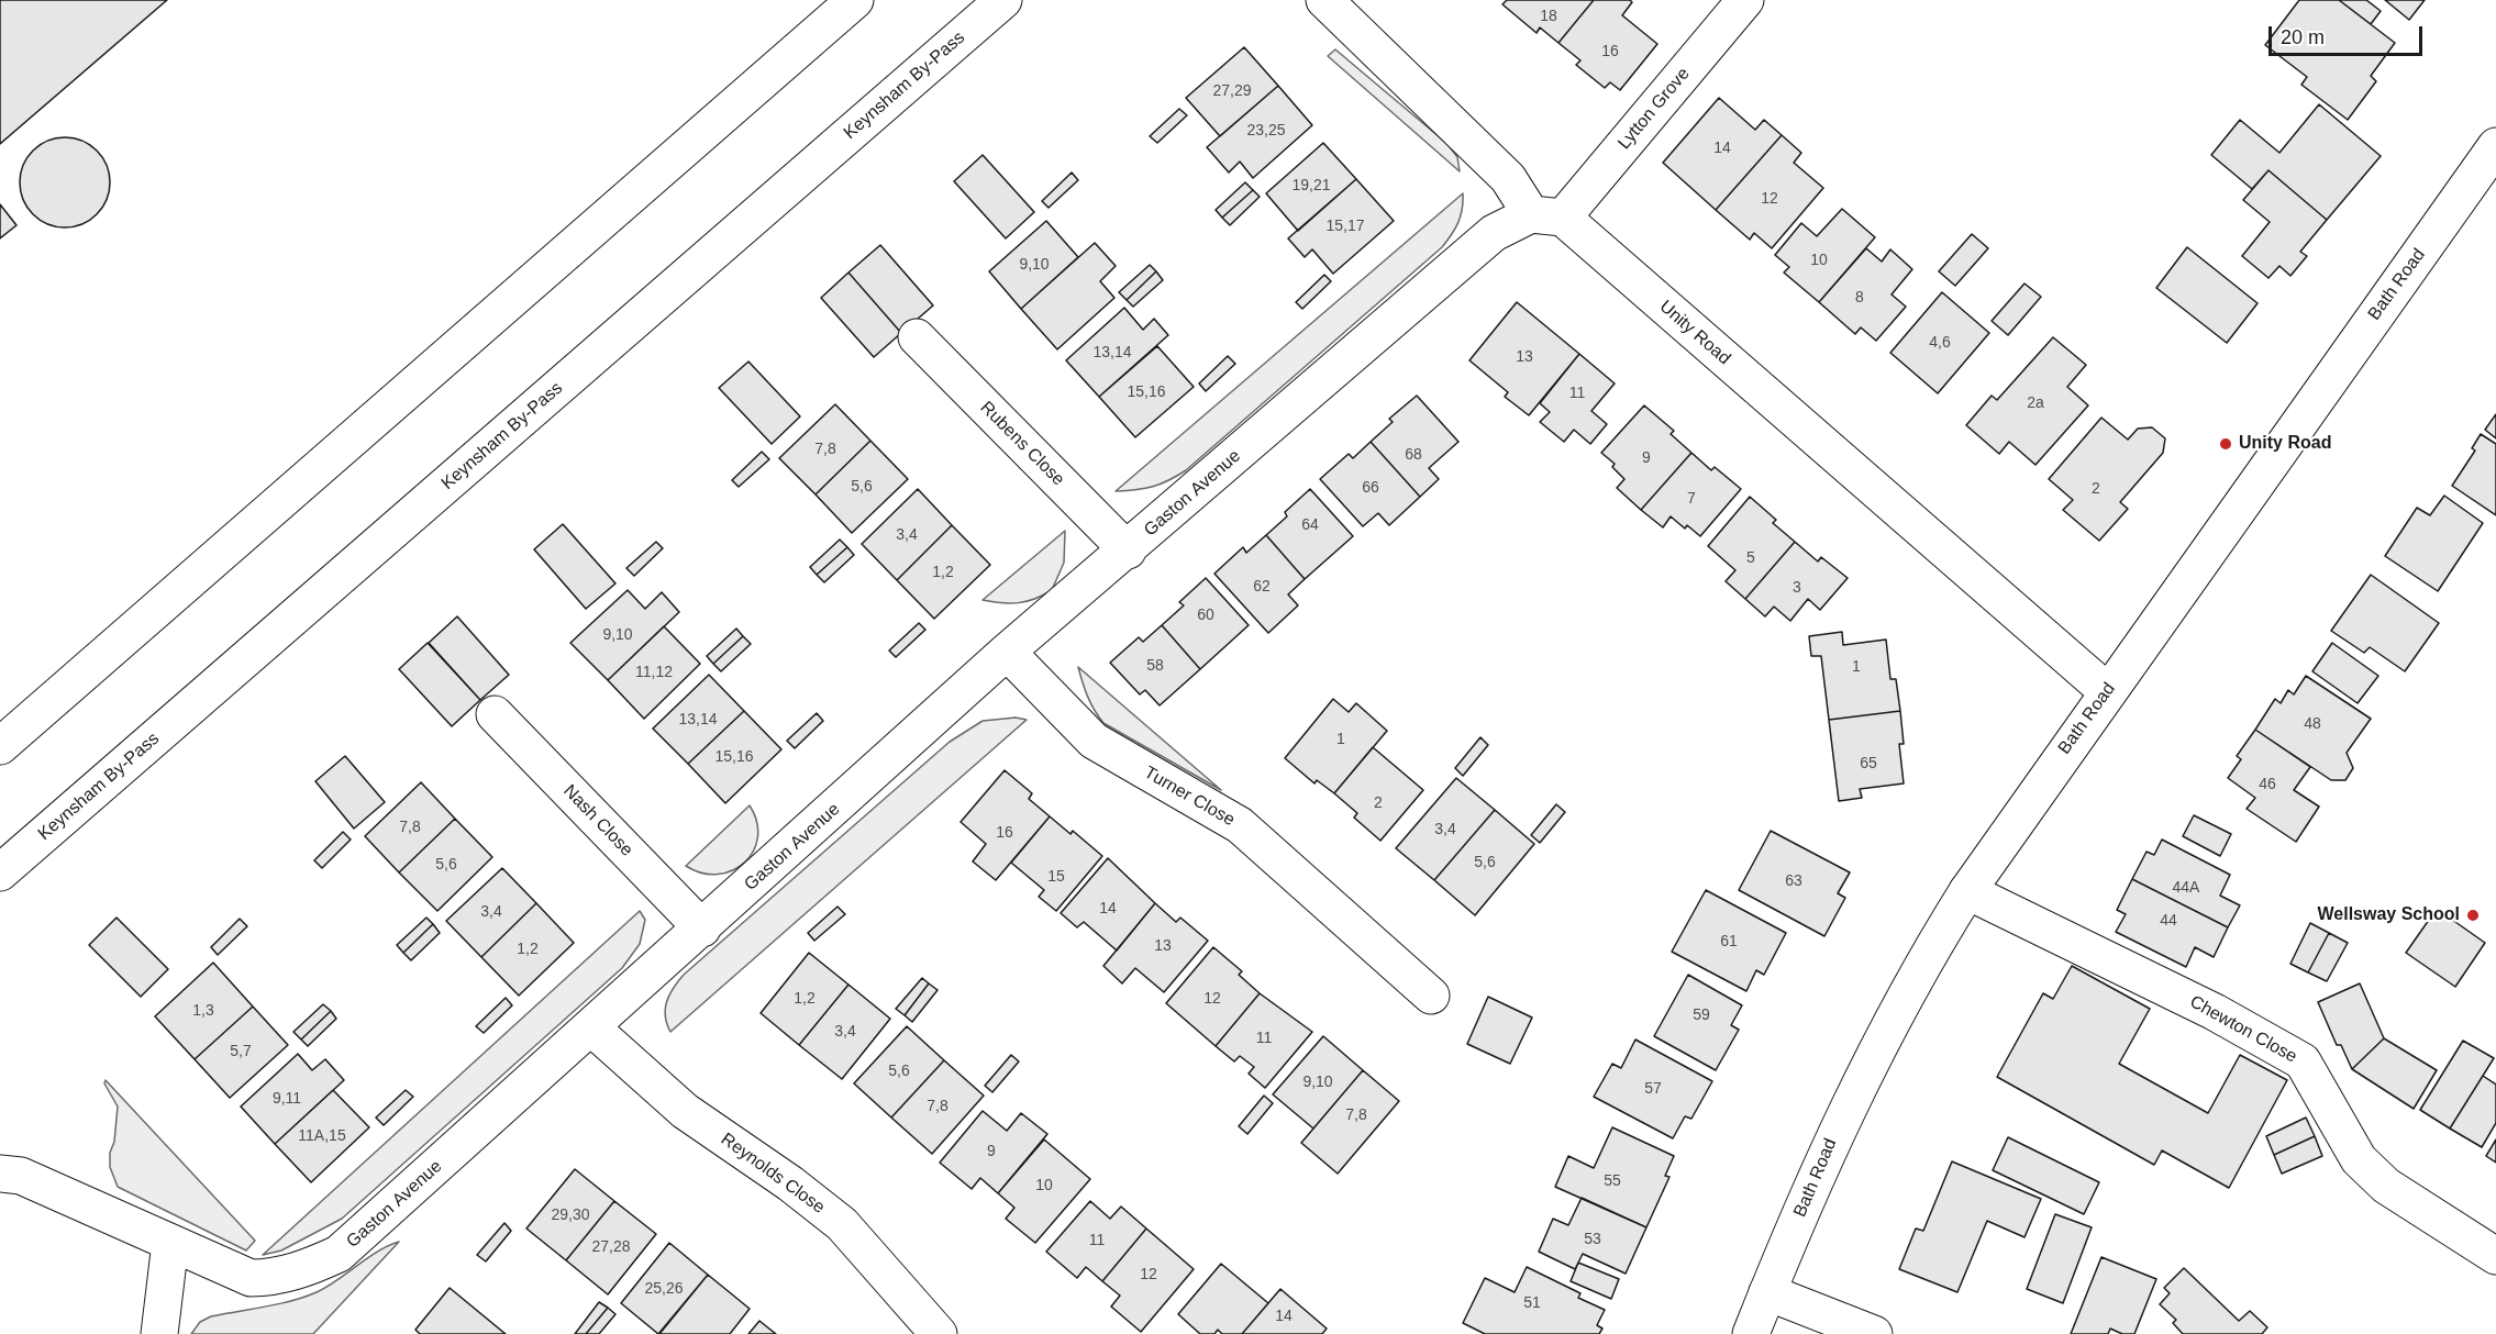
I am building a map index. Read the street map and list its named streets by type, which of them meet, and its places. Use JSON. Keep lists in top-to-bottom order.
{
  "streets": {
    "main road": [
      "Keynsham By-Pass",
      "Lytton Grove",
      "Bath Road",
      "Unity Road",
      "Rubens Close",
      "Gaston Avenue",
      "Turner Close",
      "Nash Close",
      "Chewton Close",
      "Reynolds Close"
    ]
  },
  "crossings": [
    ["Lytton Grove", "Unity Road"],
    ["Lytton Grove", "Gaston Avenue"],
    ["Bath Road", "Unity Road"],
    ["Bath Road", "Chewton Close"],
    ["Unity Road", "Gaston Avenue"],
    ["Rubens Close", "Gaston Avenue"],
    ["Gaston Avenue", "Turner Close"],
    ["Gaston Avenue", "Nash Close"],
    ["Gaston Avenue", "Reynolds Close"]
  ],
  "places": ["Unity Road", "Wellsway School"],
  "house_numbers": [
    "18",
    "16",
    "27,29",
    "23,25",
    "14",
    "19,21",
    "12",
    "15,17",
    "10",
    "9,10",
    "8",
    "4,6",
    "13,14",
    "13",
    "15,16",
    "11",
    "2a",
    "7,8",
    "68",
    "9",
    "5,6",
    "66",
    "2",
    "7",
    "64",
    "3,4",
    "5",
    "1,2",
    "62",
    "3",
    "60",
    "9,10",
    "58",
    "1",
    "11,12",
    "13,14",
    "48",
    "1",
    "15,16",
    "65",
    "46",
    "2",
    "7,8",
    "3,4",
    "16",
    "5,6",
    "5,6",
    "15",
    "63",
    "44A",
    "14",
    "3,4",
    "44",
    "61",
    "13",
    "1,2",
    "1,2",
    "12",
    "1,3",
    "59",
    "3,4",
    "11",
    "5,7",
    "5,6",
    "9,10",
    "57",
    "9,11",
    "7,8",
    "7,8",
    "11A,15",
    "9",
    "55",
    "10",
    "29,30",
    "53",
    "11",
    "27,28",
    "12",
    "25,26",
    "51",
    "14"
  ],
  "scale_bar": "20 m"
}
